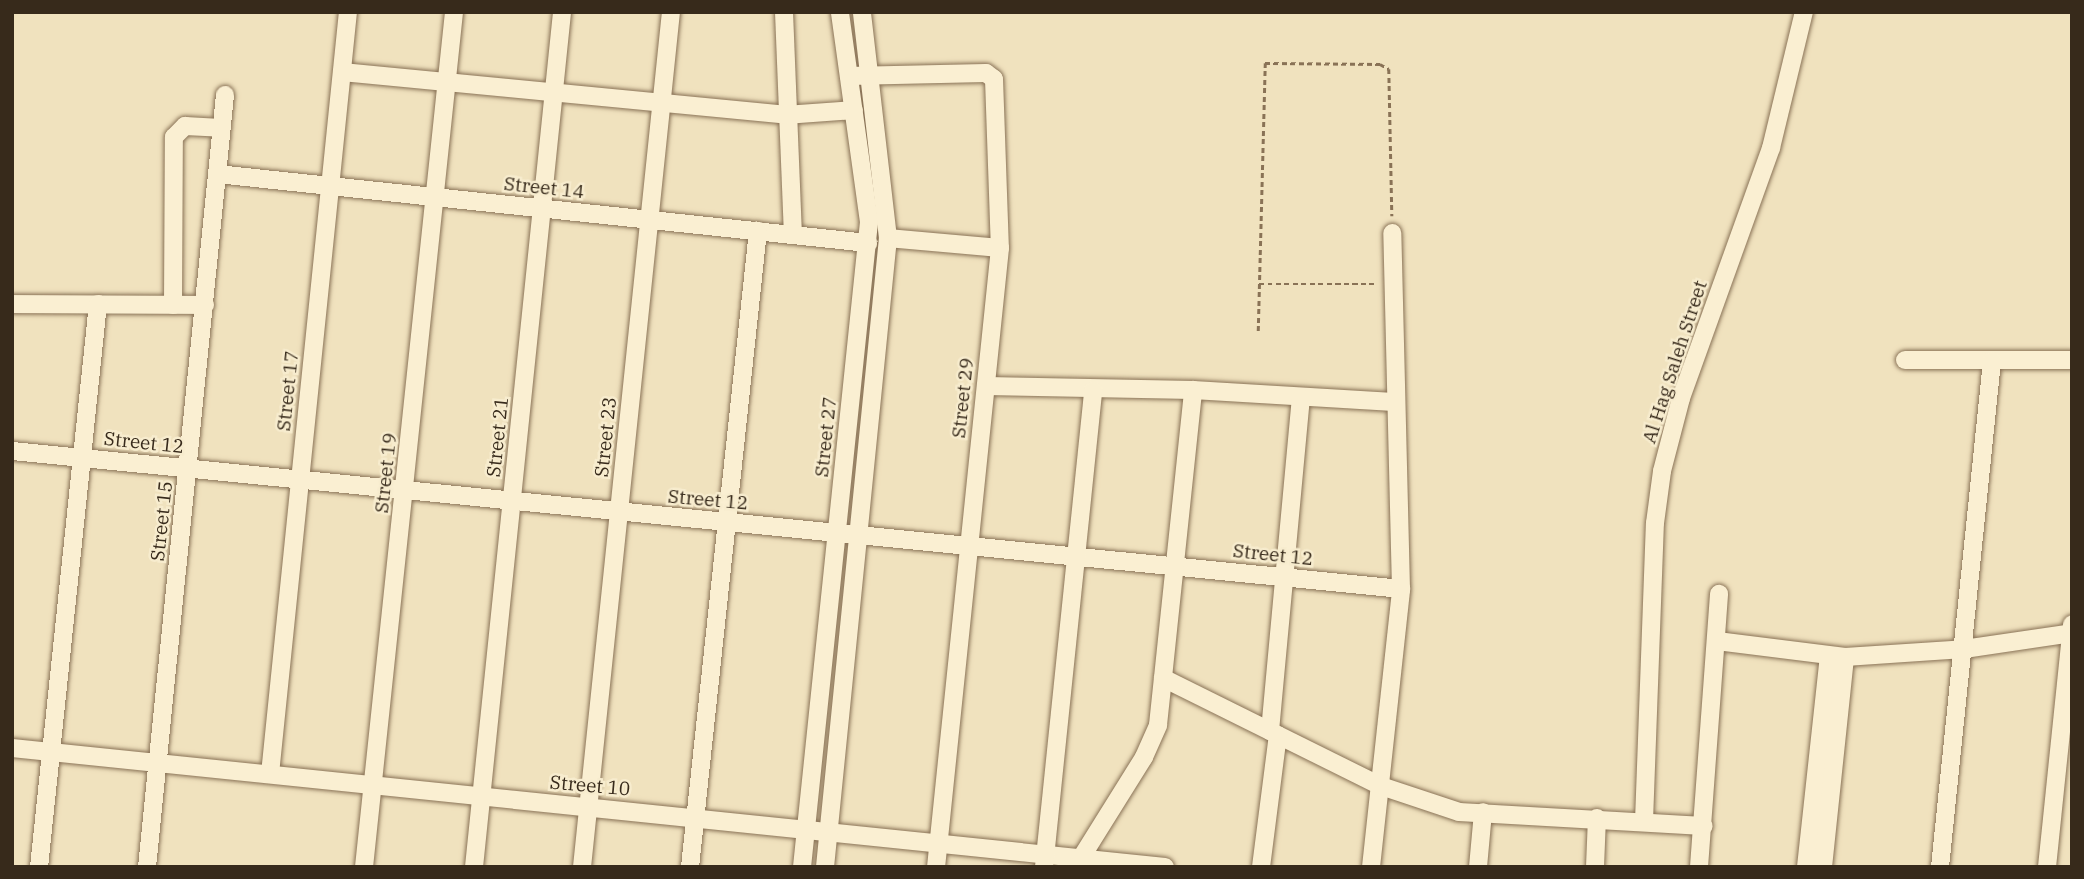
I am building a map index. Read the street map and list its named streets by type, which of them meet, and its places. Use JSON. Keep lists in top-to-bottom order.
{
  "streets": {
    "street": [
      "Street 14",
      "Al Hag Saleh Street",
      "Street 17",
      "Street 29",
      "Street 21",
      "Street 23",
      "Street 27",
      "Street 12",
      "Street 19",
      "Street 15",
      "Street 10"
    ]
  },
  "crossings": [
    ["Street 14", "Street 17"],
    ["Street 14", "Street 21"],
    ["Street 14", "Street 23"],
    ["Street 14", "Street 27"],
    ["Street 14", "Street 19"],
    ["Street 14", "Street 15"],
    ["Street 17", "Street 12"],
    ["Street 17", "Street 10"],
    ["Street 29", "Street 27"],
    ["Street 29", "Street 12"],
    ["Street 29", "Street 10"],
    ["Street 21", "Street 12"],
    ["Street 21", "Street 10"],
    ["Street 23", "Street 12"],
    ["Street 23", "Street 10"],
    ["Street 27", "Street 12"],
    ["Street 27", "Street 10"],
    ["Street 12", "Street 19"],
    ["Street 12", "Street 15"],
    ["Street 19", "Street 10"],
    ["Street 15", "Street 10"]
  ]
}
